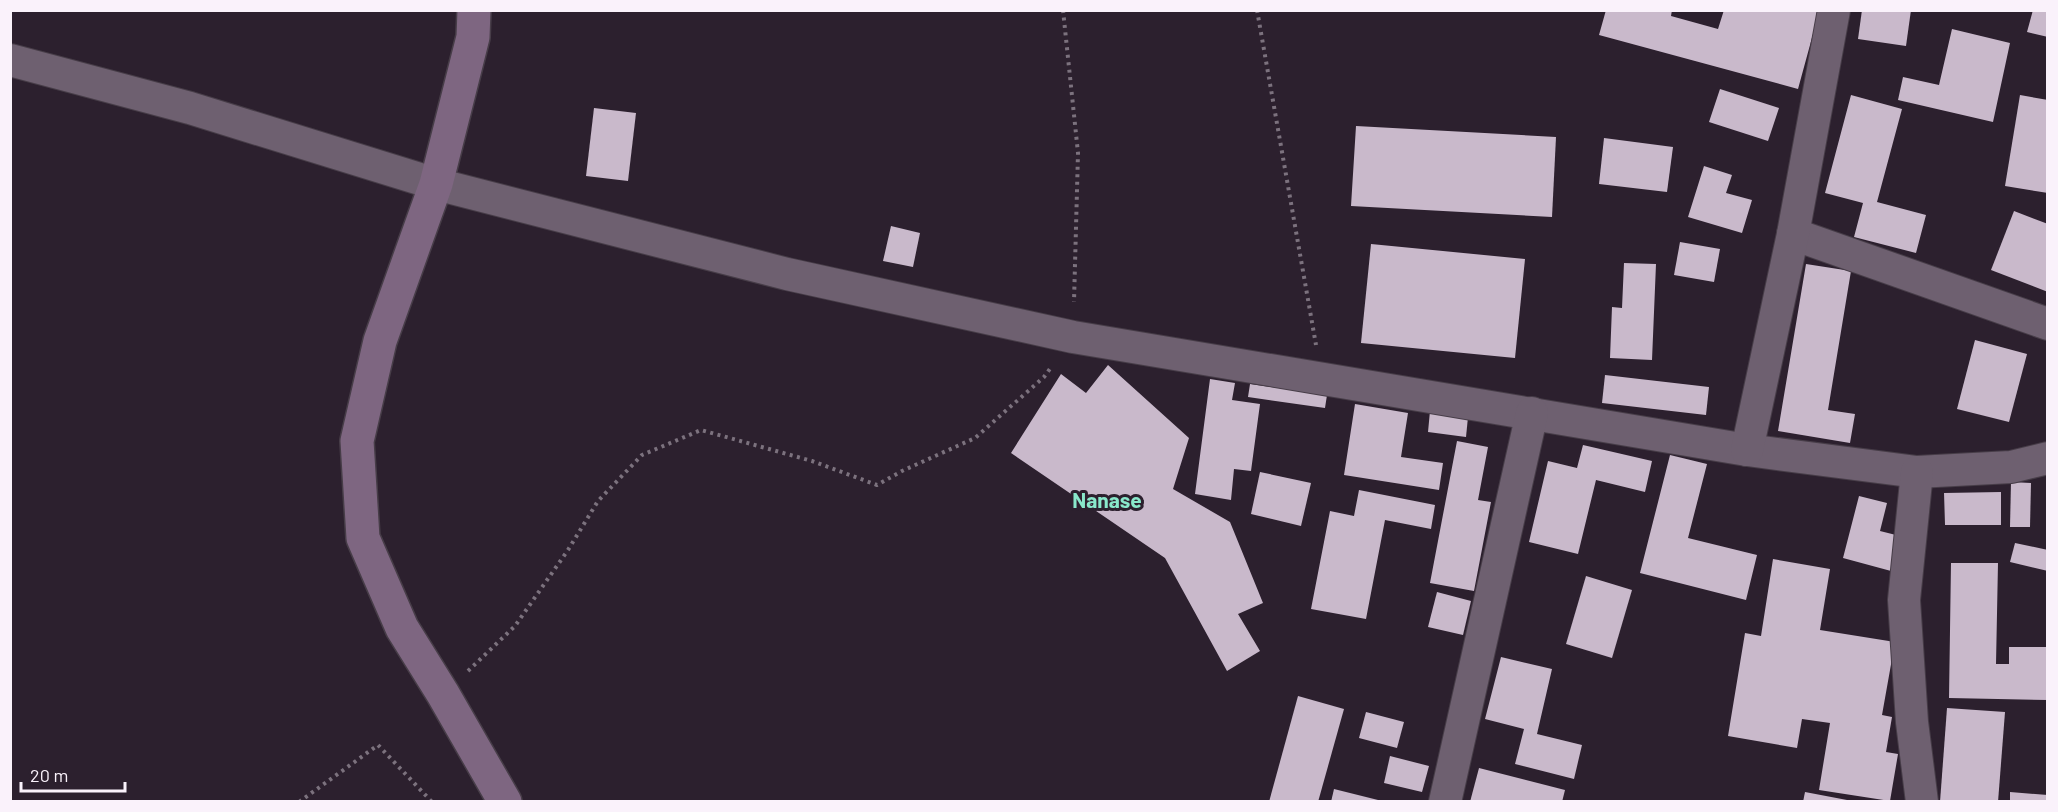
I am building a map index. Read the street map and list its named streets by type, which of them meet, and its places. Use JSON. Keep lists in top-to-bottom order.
{
  "districts": ["Nanase"],
  "scale_bar": "20 m"
}
